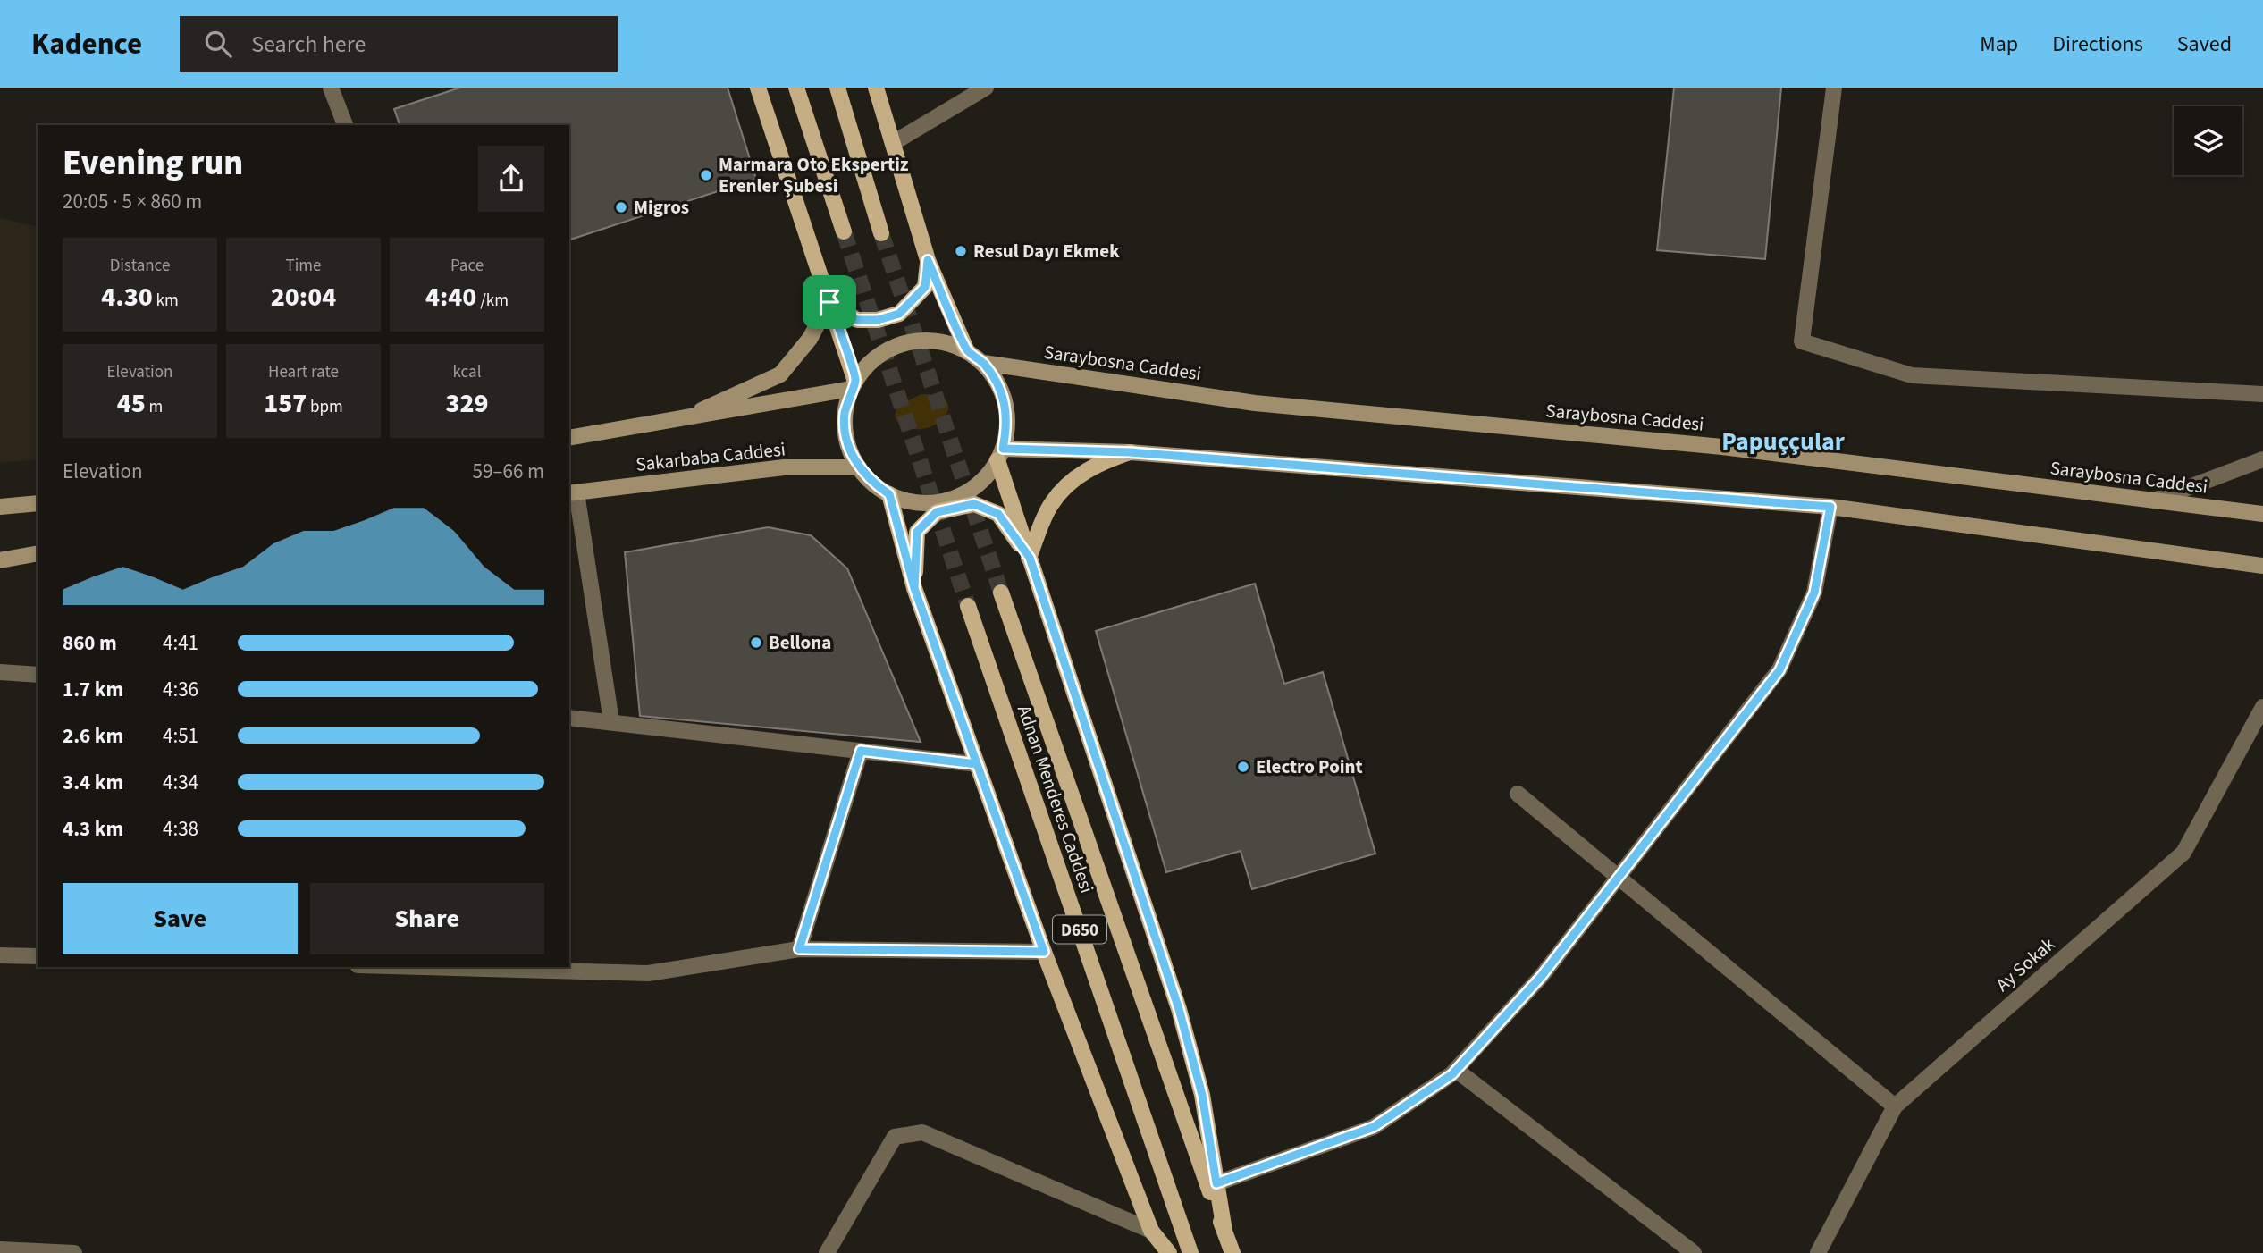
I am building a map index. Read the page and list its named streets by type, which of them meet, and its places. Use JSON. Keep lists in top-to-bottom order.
{
  "streets": {
    "main road": [
      "Saraybosna Caddesi",
      "Sakarbaba Caddesi",
      "Adnan Menderes Caddesi",
      "D650"
    ],
    "street": ["Ay Sokak"]
  },
  "crossings": [
    ["Saraybosna Caddesi", "Sakarbaba Caddesi"]
  ],
  "districts": ["Papuççular"],
  "places": [
    "Marmara Oto Ekspertiz Erenler Şubesi",
    "Migros",
    "Resul Dayı Ekmek",
    "Bellona",
    "Electro Point"
  ],
  "page": {
    "header": "Kadence",
    "search": "Search here",
    "nav": ["Map", "Directions", "Saved"],
    "heading": ["Evening run", "20:05 · 5 × 860 m"],
    "stats": [
      ["Distance", "4.30 km"],
      ["Time", "20:04"],
      ["Pace", "4:40 /km"],
      ["Elevation", "45 m"],
      ["Heart rate", "157 bpm"],
      ["kcal", "329"]
    ],
    "chart": ["Elevation", "59–66 m"],
    "list": [
      {
        "name": "860 m",
        "note": "4:41"
      },
      {
        "name": "1.7 km",
        "note": "4:36"
      },
      {
        "name": "2.6 km",
        "note": "4:51"
      },
      {
        "name": "3.4 km",
        "note": "4:34"
      },
      {
        "name": "4.3 km",
        "note": "4:38"
      }
    ],
    "buttons": ["Save", "Share"]
  }
}
